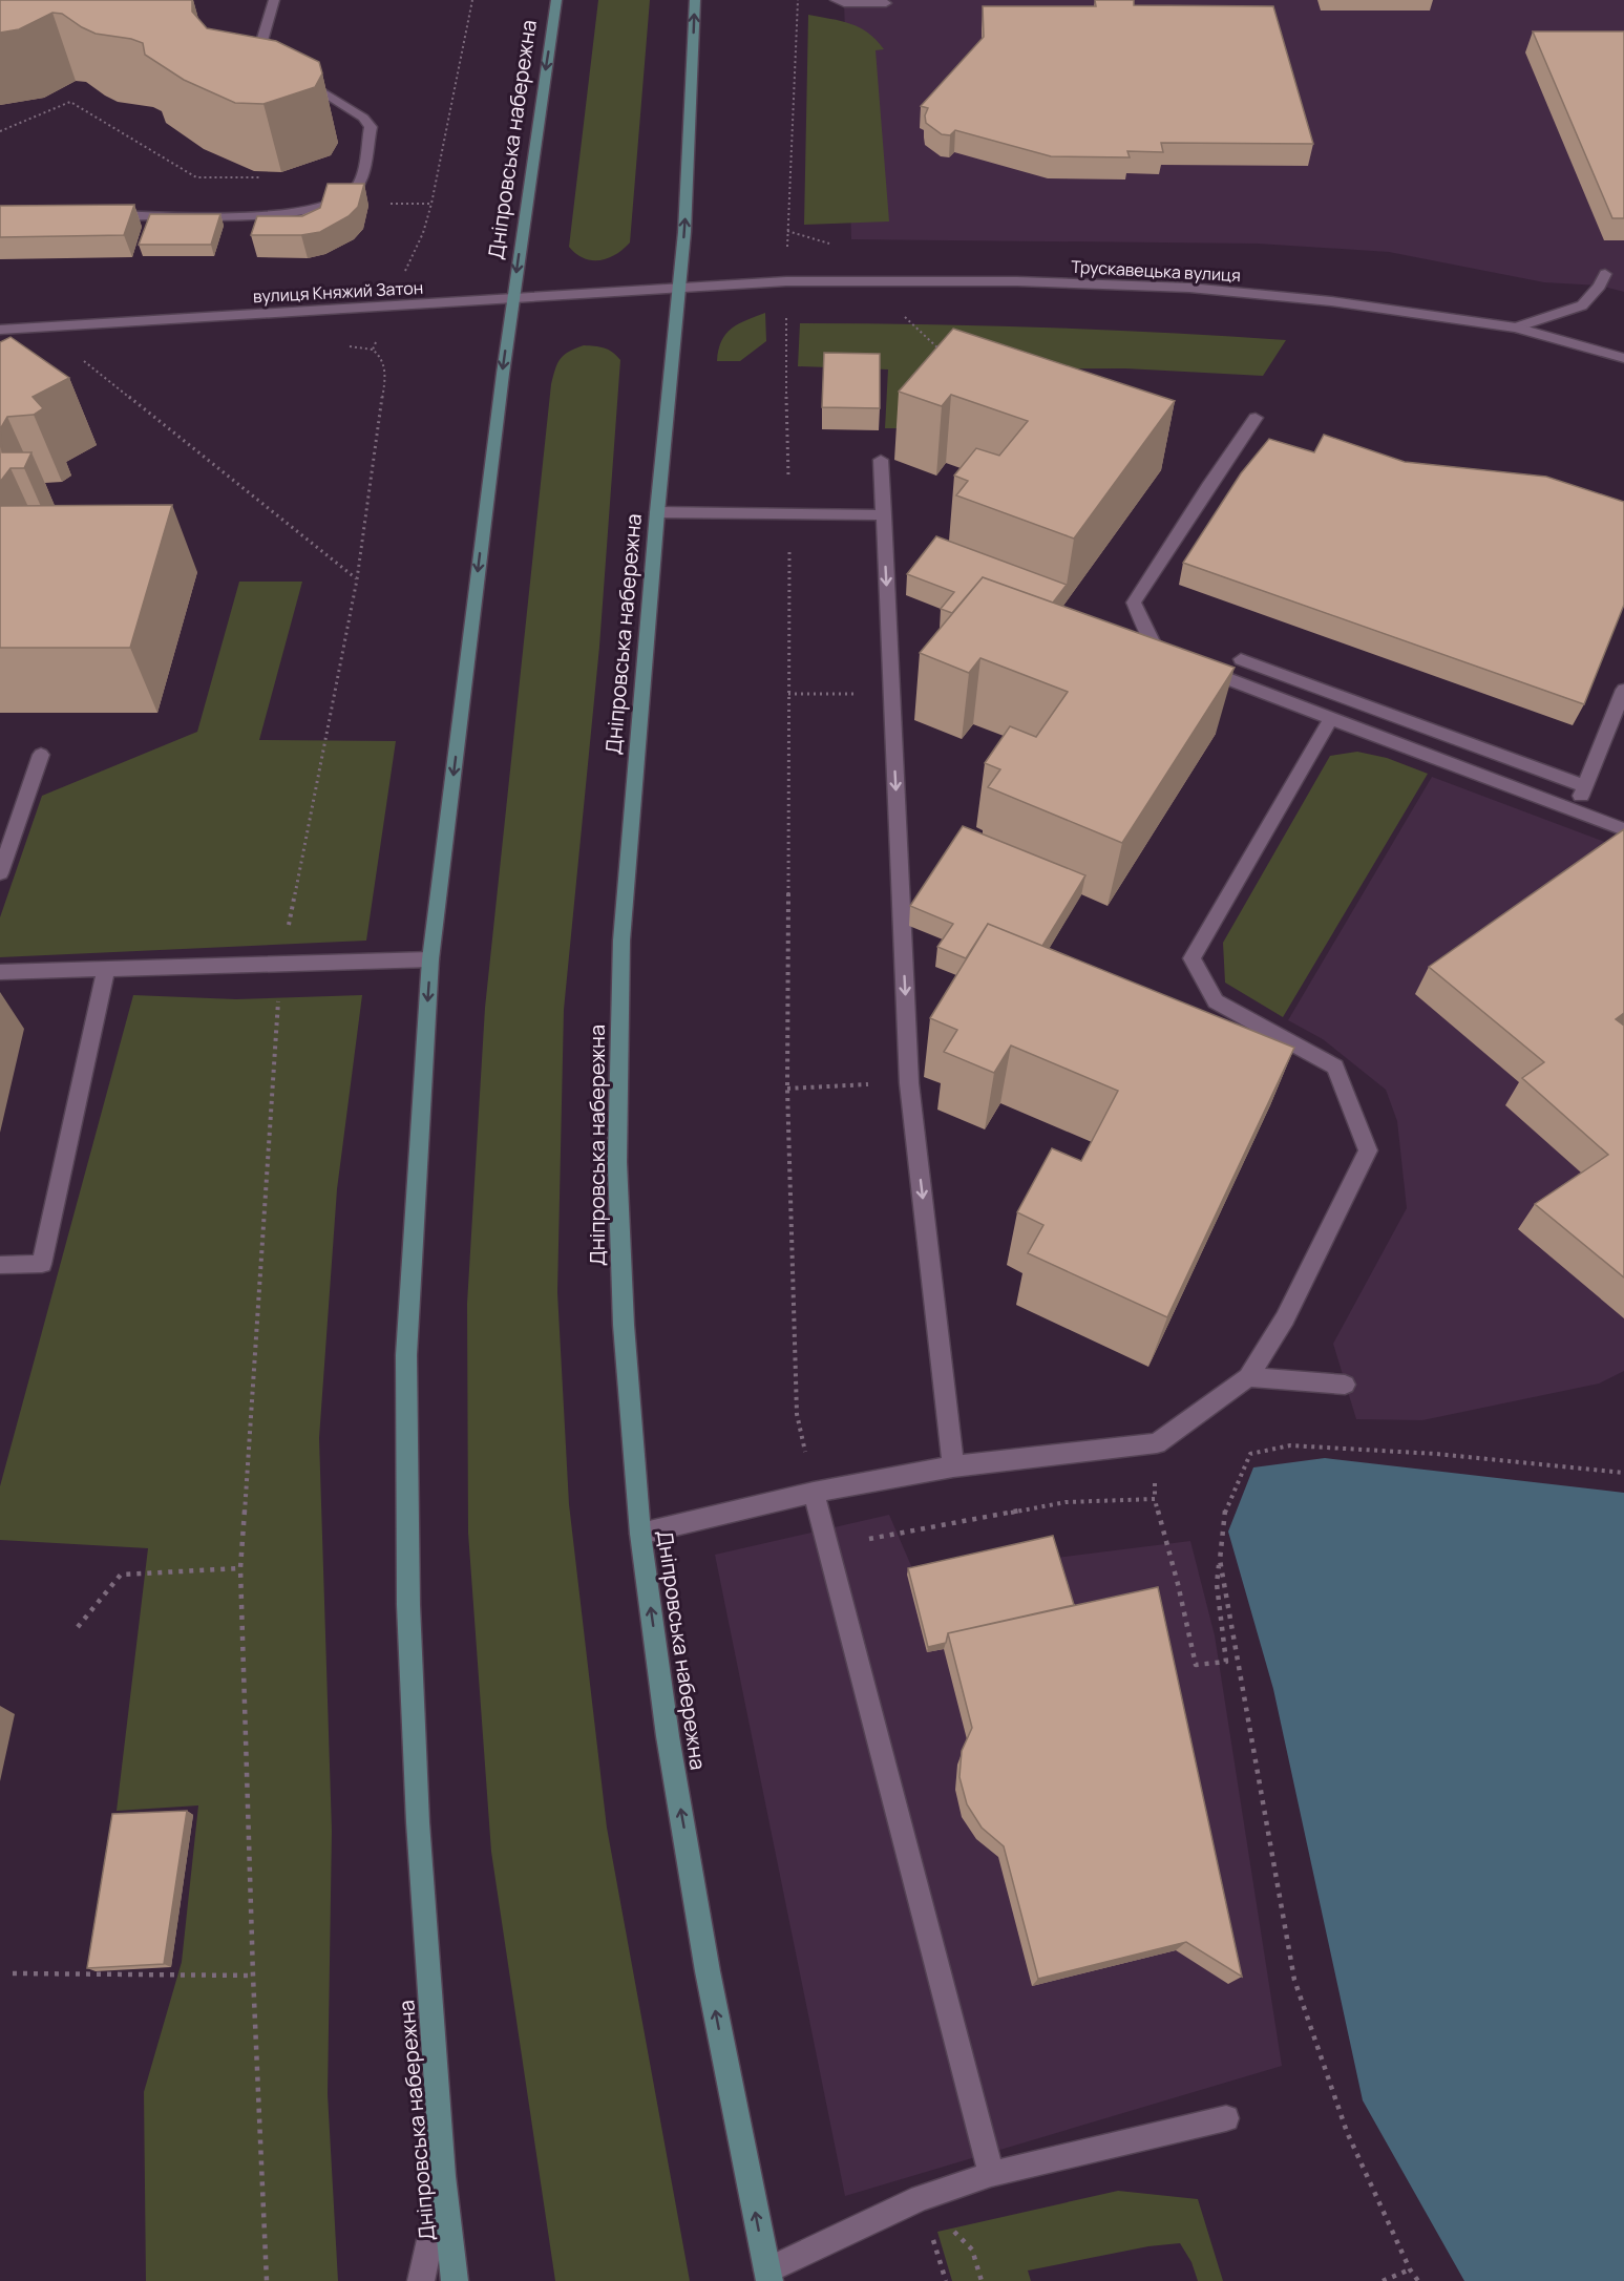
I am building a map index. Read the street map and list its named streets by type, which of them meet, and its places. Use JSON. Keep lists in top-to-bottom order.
{
  "streets": {
    "main road": ["Дніпровська набережна"],
    "street": ["Трускавецька вулиця", "вулиця Княжий Затон"]
  },
  "crossings": [
    ["Дніпровська набережна", "Трускавецька вулиця"],
    ["Дніпровська набережна", "вулиця Княжий Затон"],
    ["Трускавецька вулиця", "вулиця Княжий Затон"]
  ]
}
